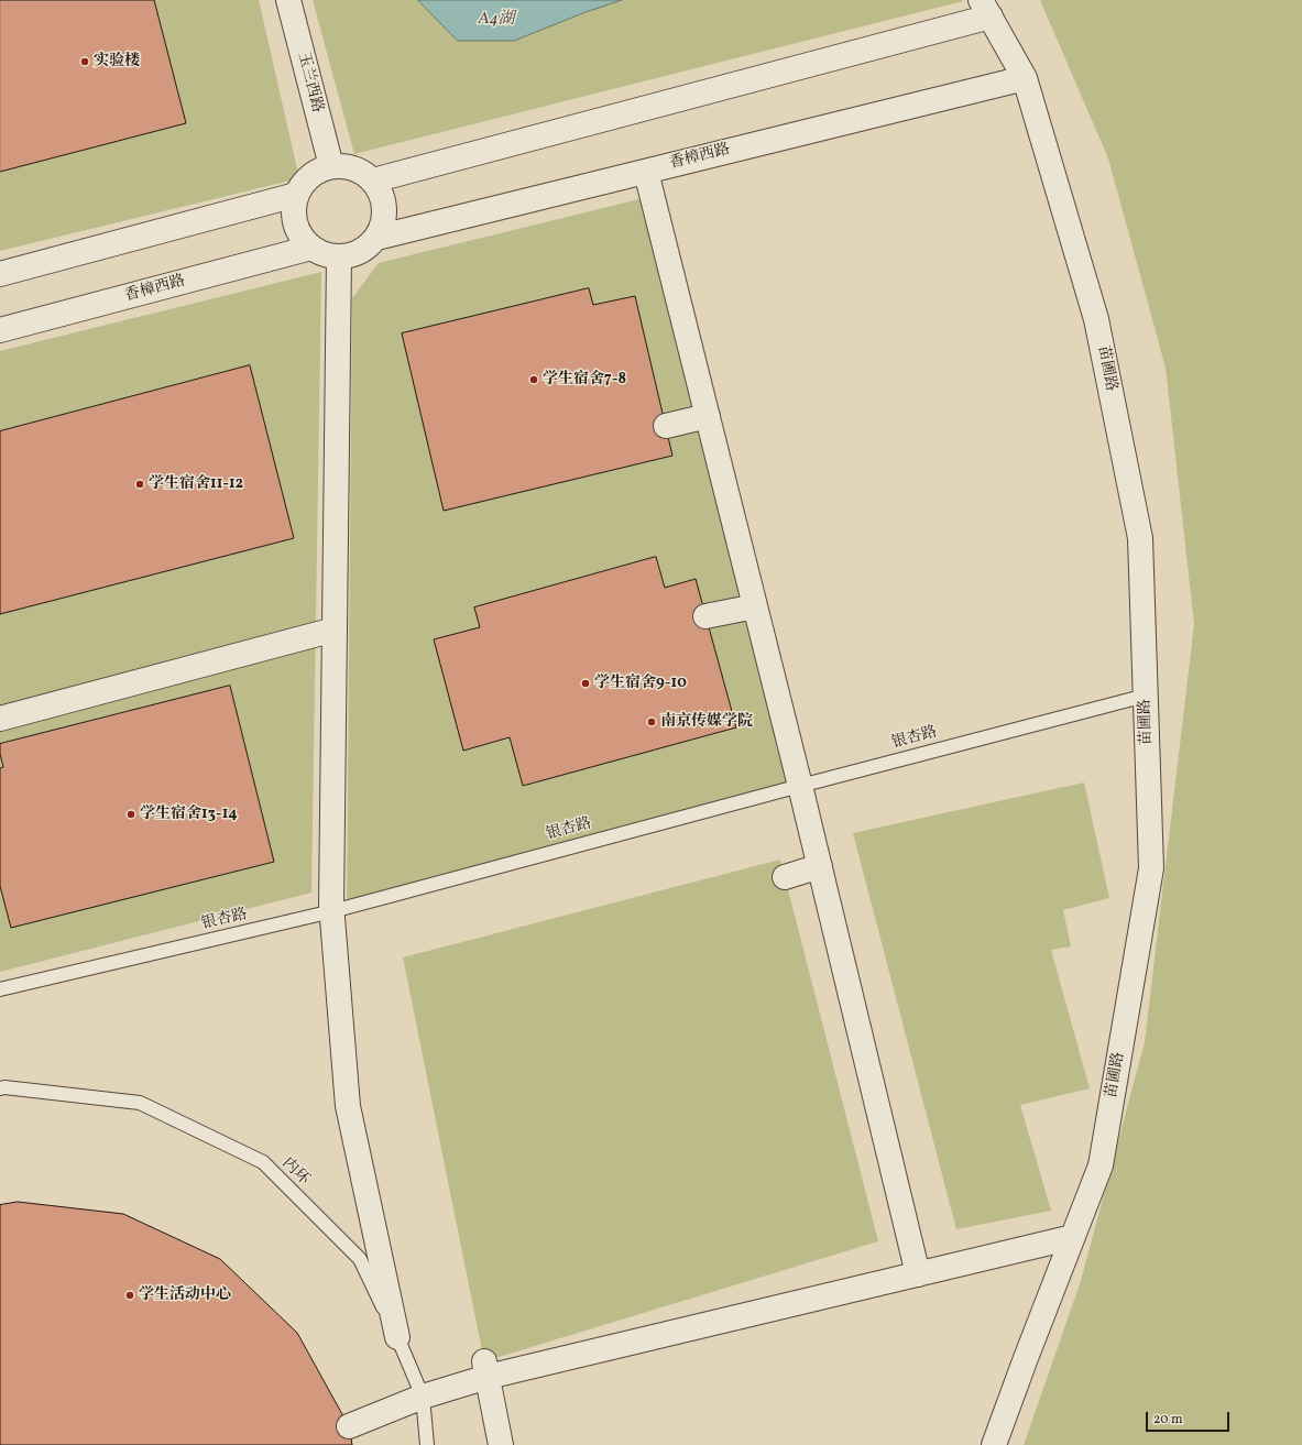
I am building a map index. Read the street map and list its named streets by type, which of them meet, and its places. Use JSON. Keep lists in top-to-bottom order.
{
  "streets": {
    "street": ["玉兰西路", "香樟西路", "苗圃路"],
    "lane": ["银杏路", "内环"]
  },
  "crossings": [
    ["玉兰西路", "香樟西路"],
    ["香樟西路", "苗圃路"],
    ["苗圃路", "银杏路"]
  ],
  "water": ["A4湖"],
  "places": [
    "实验楼",
    "学生宿舍7-8",
    "学生宿舍11-12",
    "学生宿舍9-10",
    "南京传媒学院",
    "学生宿舍13-14",
    "学生活动中心"
  ],
  "scale_bar": "20 m"
}
